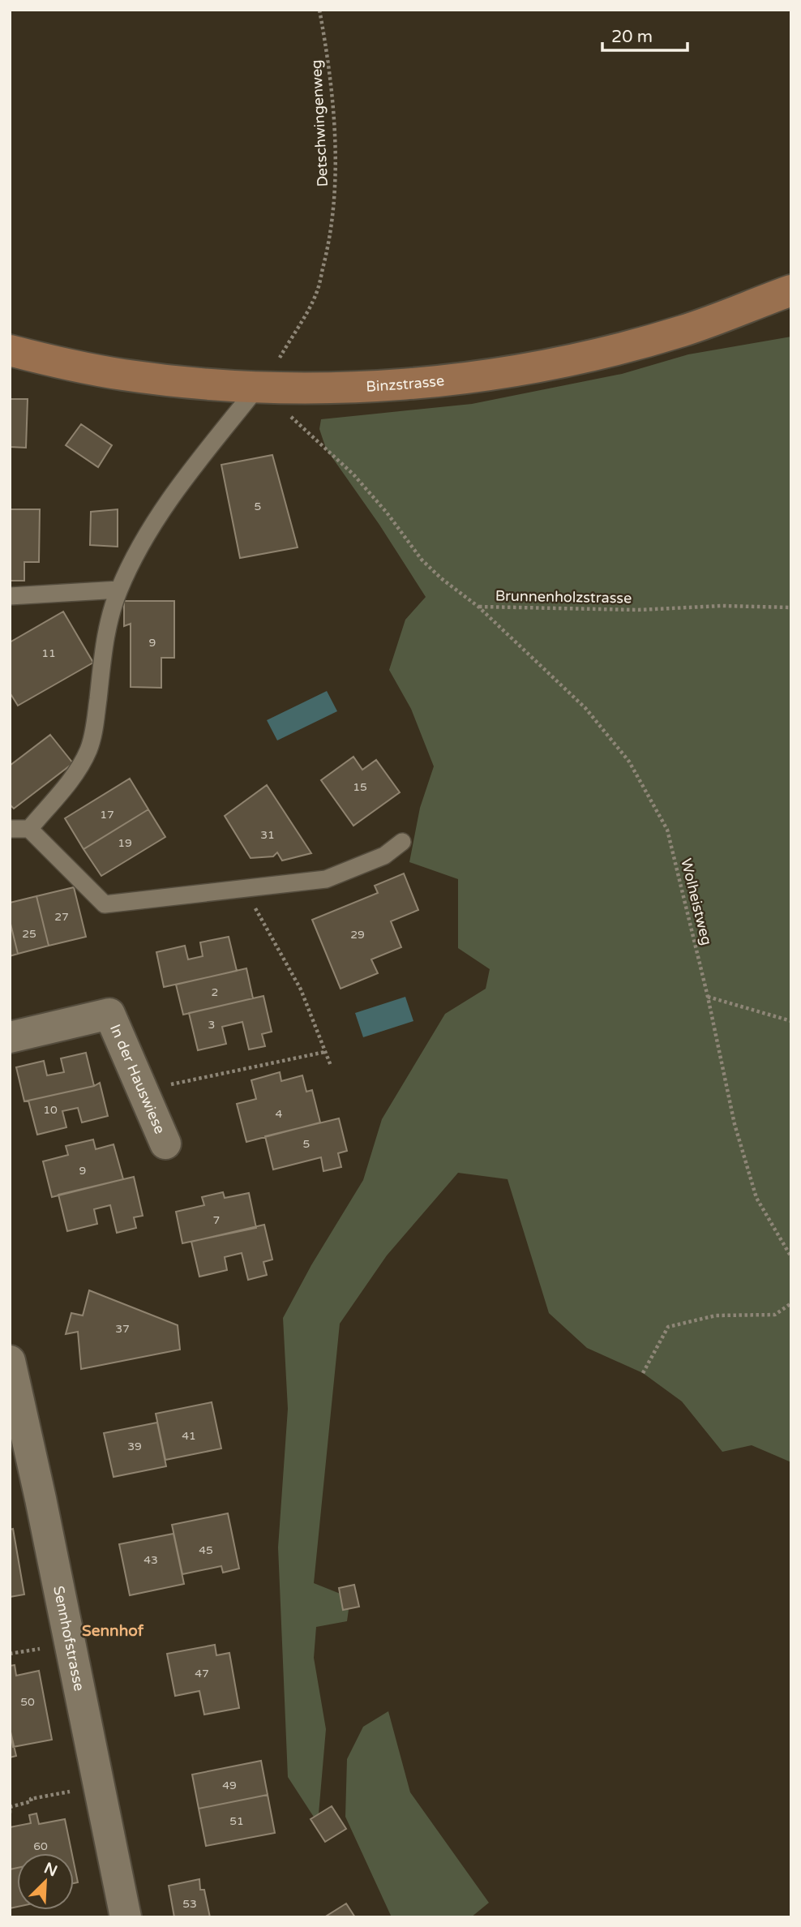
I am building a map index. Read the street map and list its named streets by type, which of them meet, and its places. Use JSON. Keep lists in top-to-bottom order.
{
  "streets": {
    "main road": ["Binzstrasse"],
    "street": ["In der Hauswiese", "Sennhofstrasse"],
    "path": ["Detschwingenweg", "Brunnenholzstrasse", "Wolheistweg"]
  },
  "crossings": [
    ["Binzstrasse", "Brunnenholzstrasse"],
    ["Brunnenholzstrasse", "Wolheistweg"]
  ],
  "districts": ["Sennhof"],
  "house_numbers": [
    "5",
    "9",
    "11",
    "15",
    "17",
    "31",
    "19",
    "27",
    "25",
    "29",
    "2",
    "3",
    "10",
    "4",
    "5",
    "9",
    "7",
    "37",
    "41",
    "39",
    "45",
    "43",
    "47",
    "50",
    "49",
    "51",
    "60",
    "53"
  ],
  "scale_bar": "20 m",
  "north": "top right"
}
